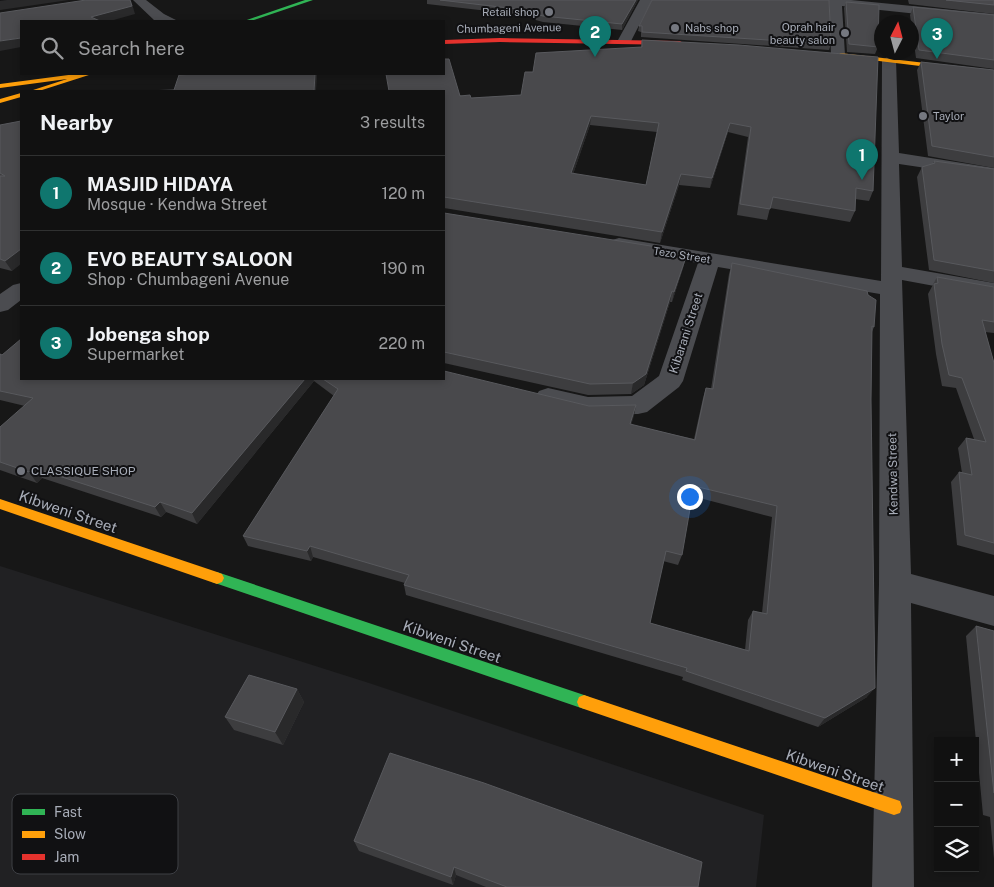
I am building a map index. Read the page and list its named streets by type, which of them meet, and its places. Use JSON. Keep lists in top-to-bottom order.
{
  "streets": {
    "main road": ["Chumbageni Avenue", "Kibweni Street"],
    "street": ["Tezo Street", "Kibarani Street", "Kendwa Street"]
  },
  "crossings": [
    ["Tezo Street", "Kibarani Street"],
    ["Tezo Street", "Kendwa Street"],
    ["Kendwa Street", "Kibweni Street"]
  ],
  "places": [
    "Retail shop",
    "Nabs shop",
    "Oprah hair beauty salon",
    "Taylor",
    "CLASSIQUE SHOP"
  ],
  "legend": ["Fast", "Slow", "Jam"],
  "north": "top",
  "page": {
    "pins": ["2", "3", "1"],
    "search": "Search here",
    "heading": ["Nearby", "3 results"],
    "list": [
      {
        "mark": "1",
        "name": "MASJID HIDAYA",
        "note": "Mosque · Kendwa Street",
        "value": "120 m"
      },
      {
        "mark": "2",
        "name": "EVO BEAUTY SALOON",
        "note": "Shop · Chumbageni Avenue",
        "value": "190 m"
      },
      {
        "mark": "3",
        "name": "Jobenga shop",
        "note": "Supermarket",
        "value": "220 m"
      }
    ],
    "map_buttons": ["+", "−"]
  }
}
